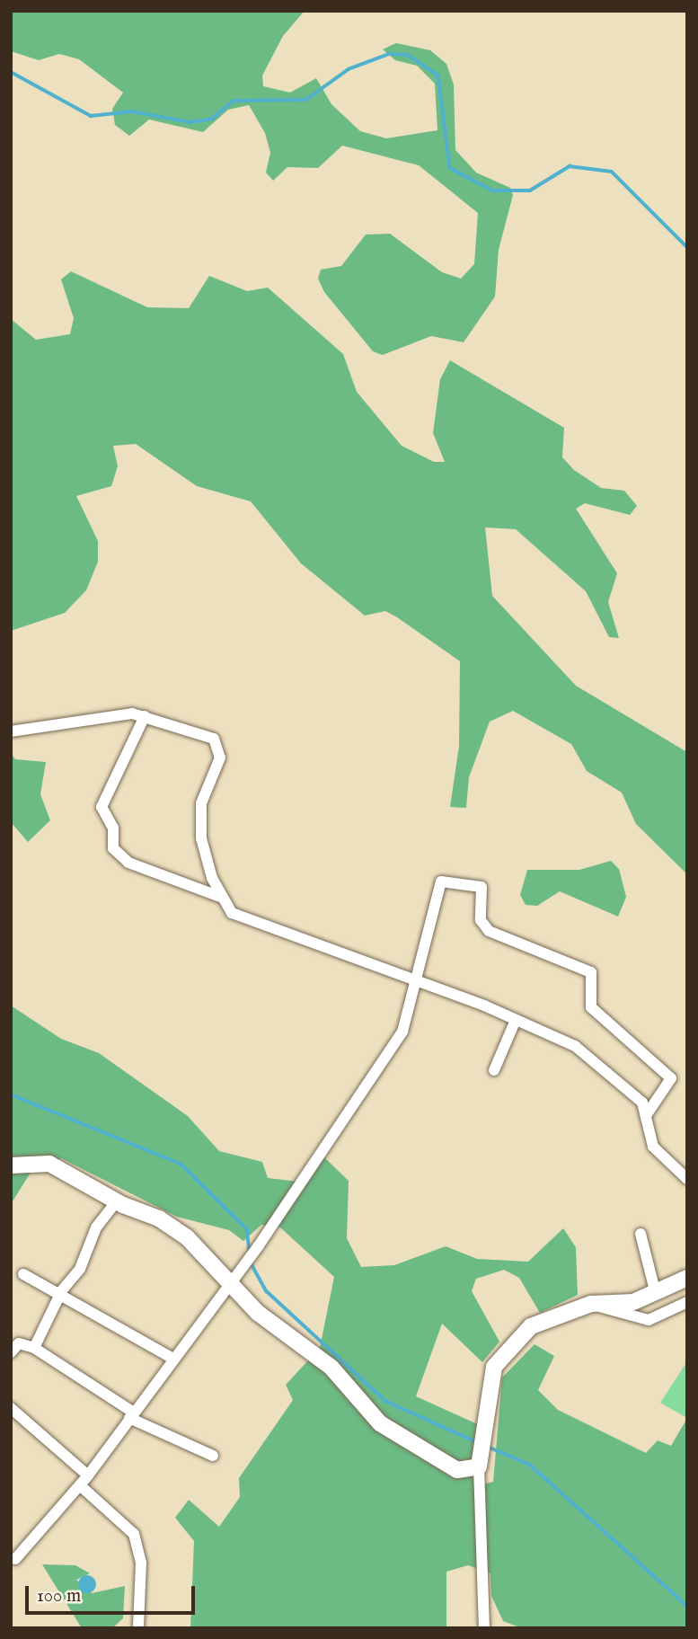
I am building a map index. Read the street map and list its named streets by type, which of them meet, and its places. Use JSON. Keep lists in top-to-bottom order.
{
  "scale_bar": "100 m"
}
